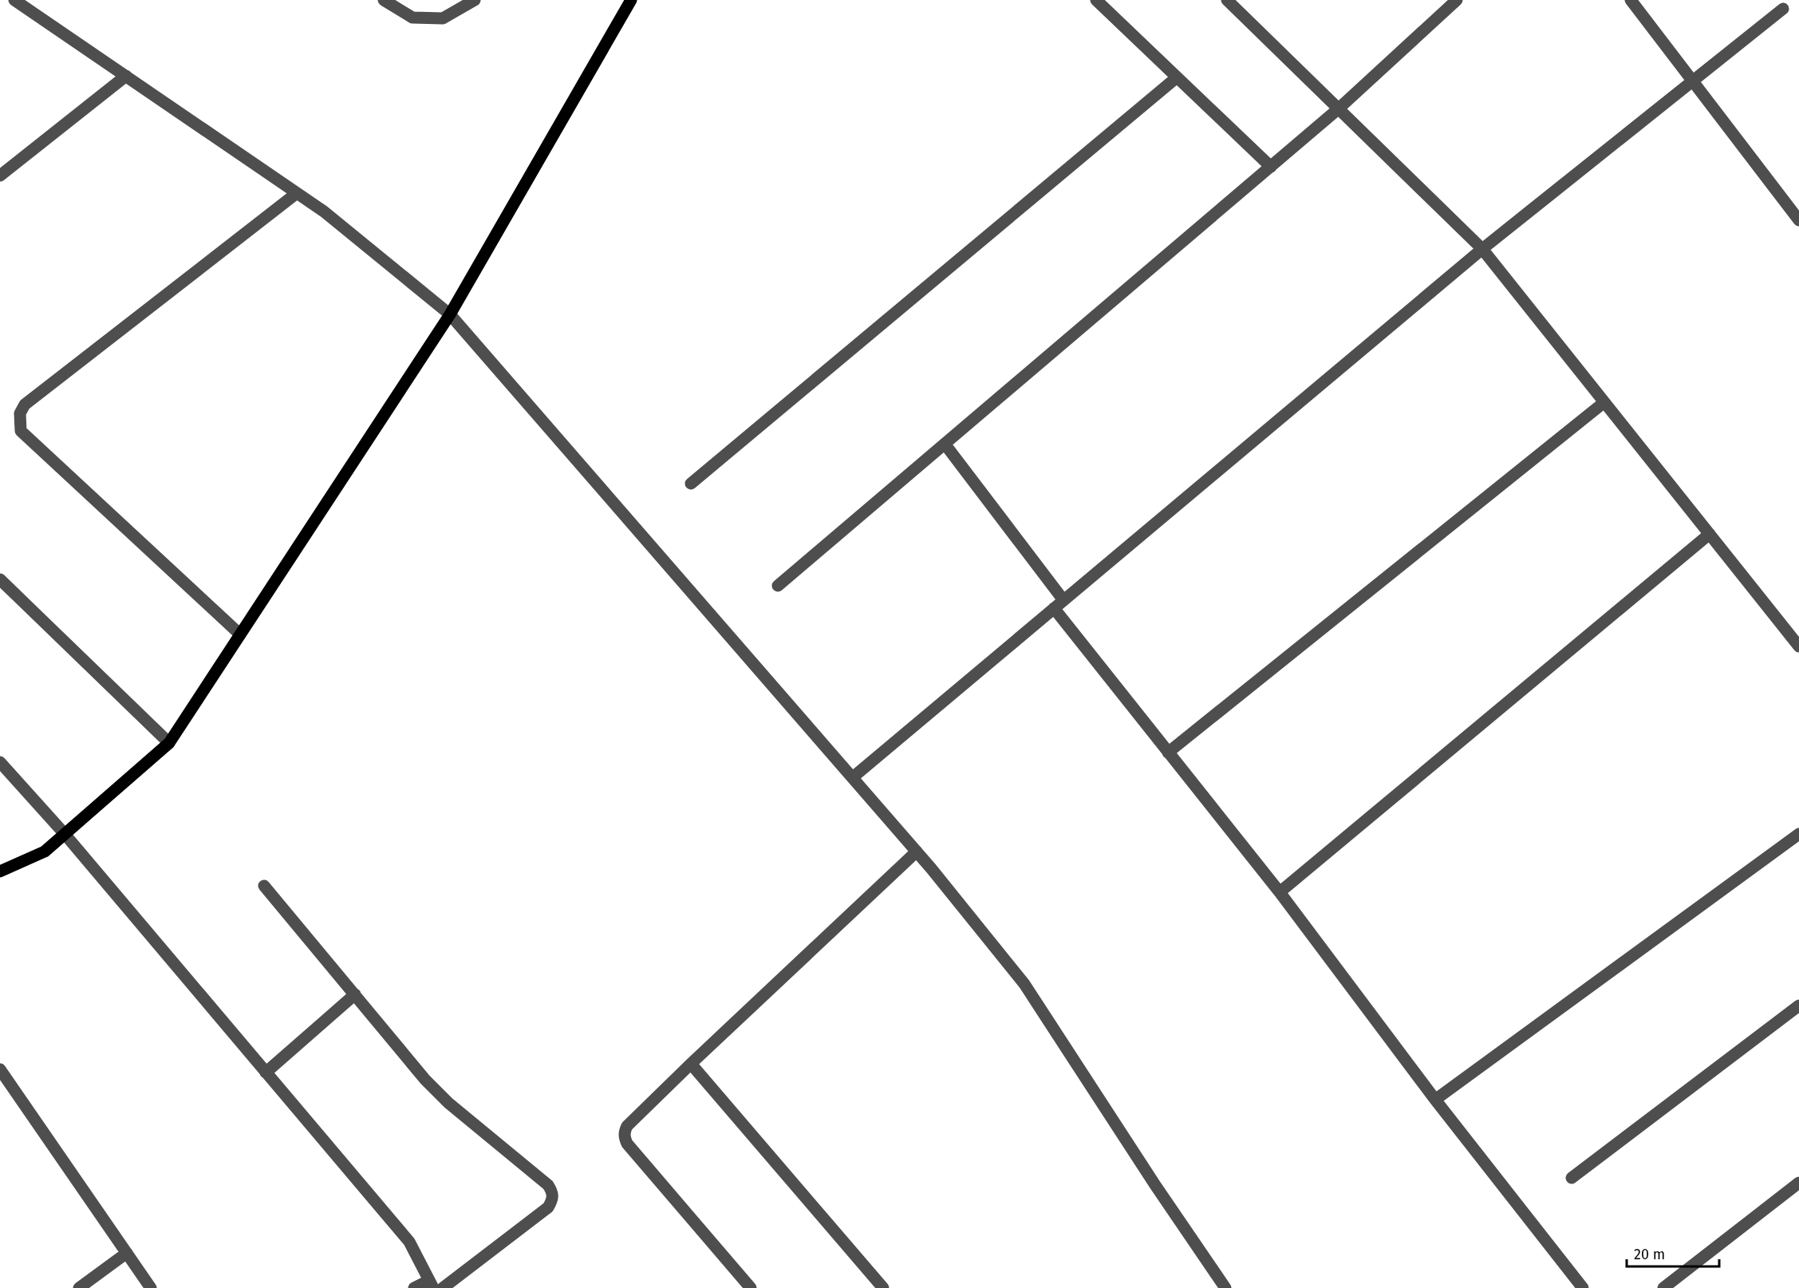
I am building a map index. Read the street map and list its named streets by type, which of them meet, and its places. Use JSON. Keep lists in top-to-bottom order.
{
  "scale_bar": "20 m"
}
